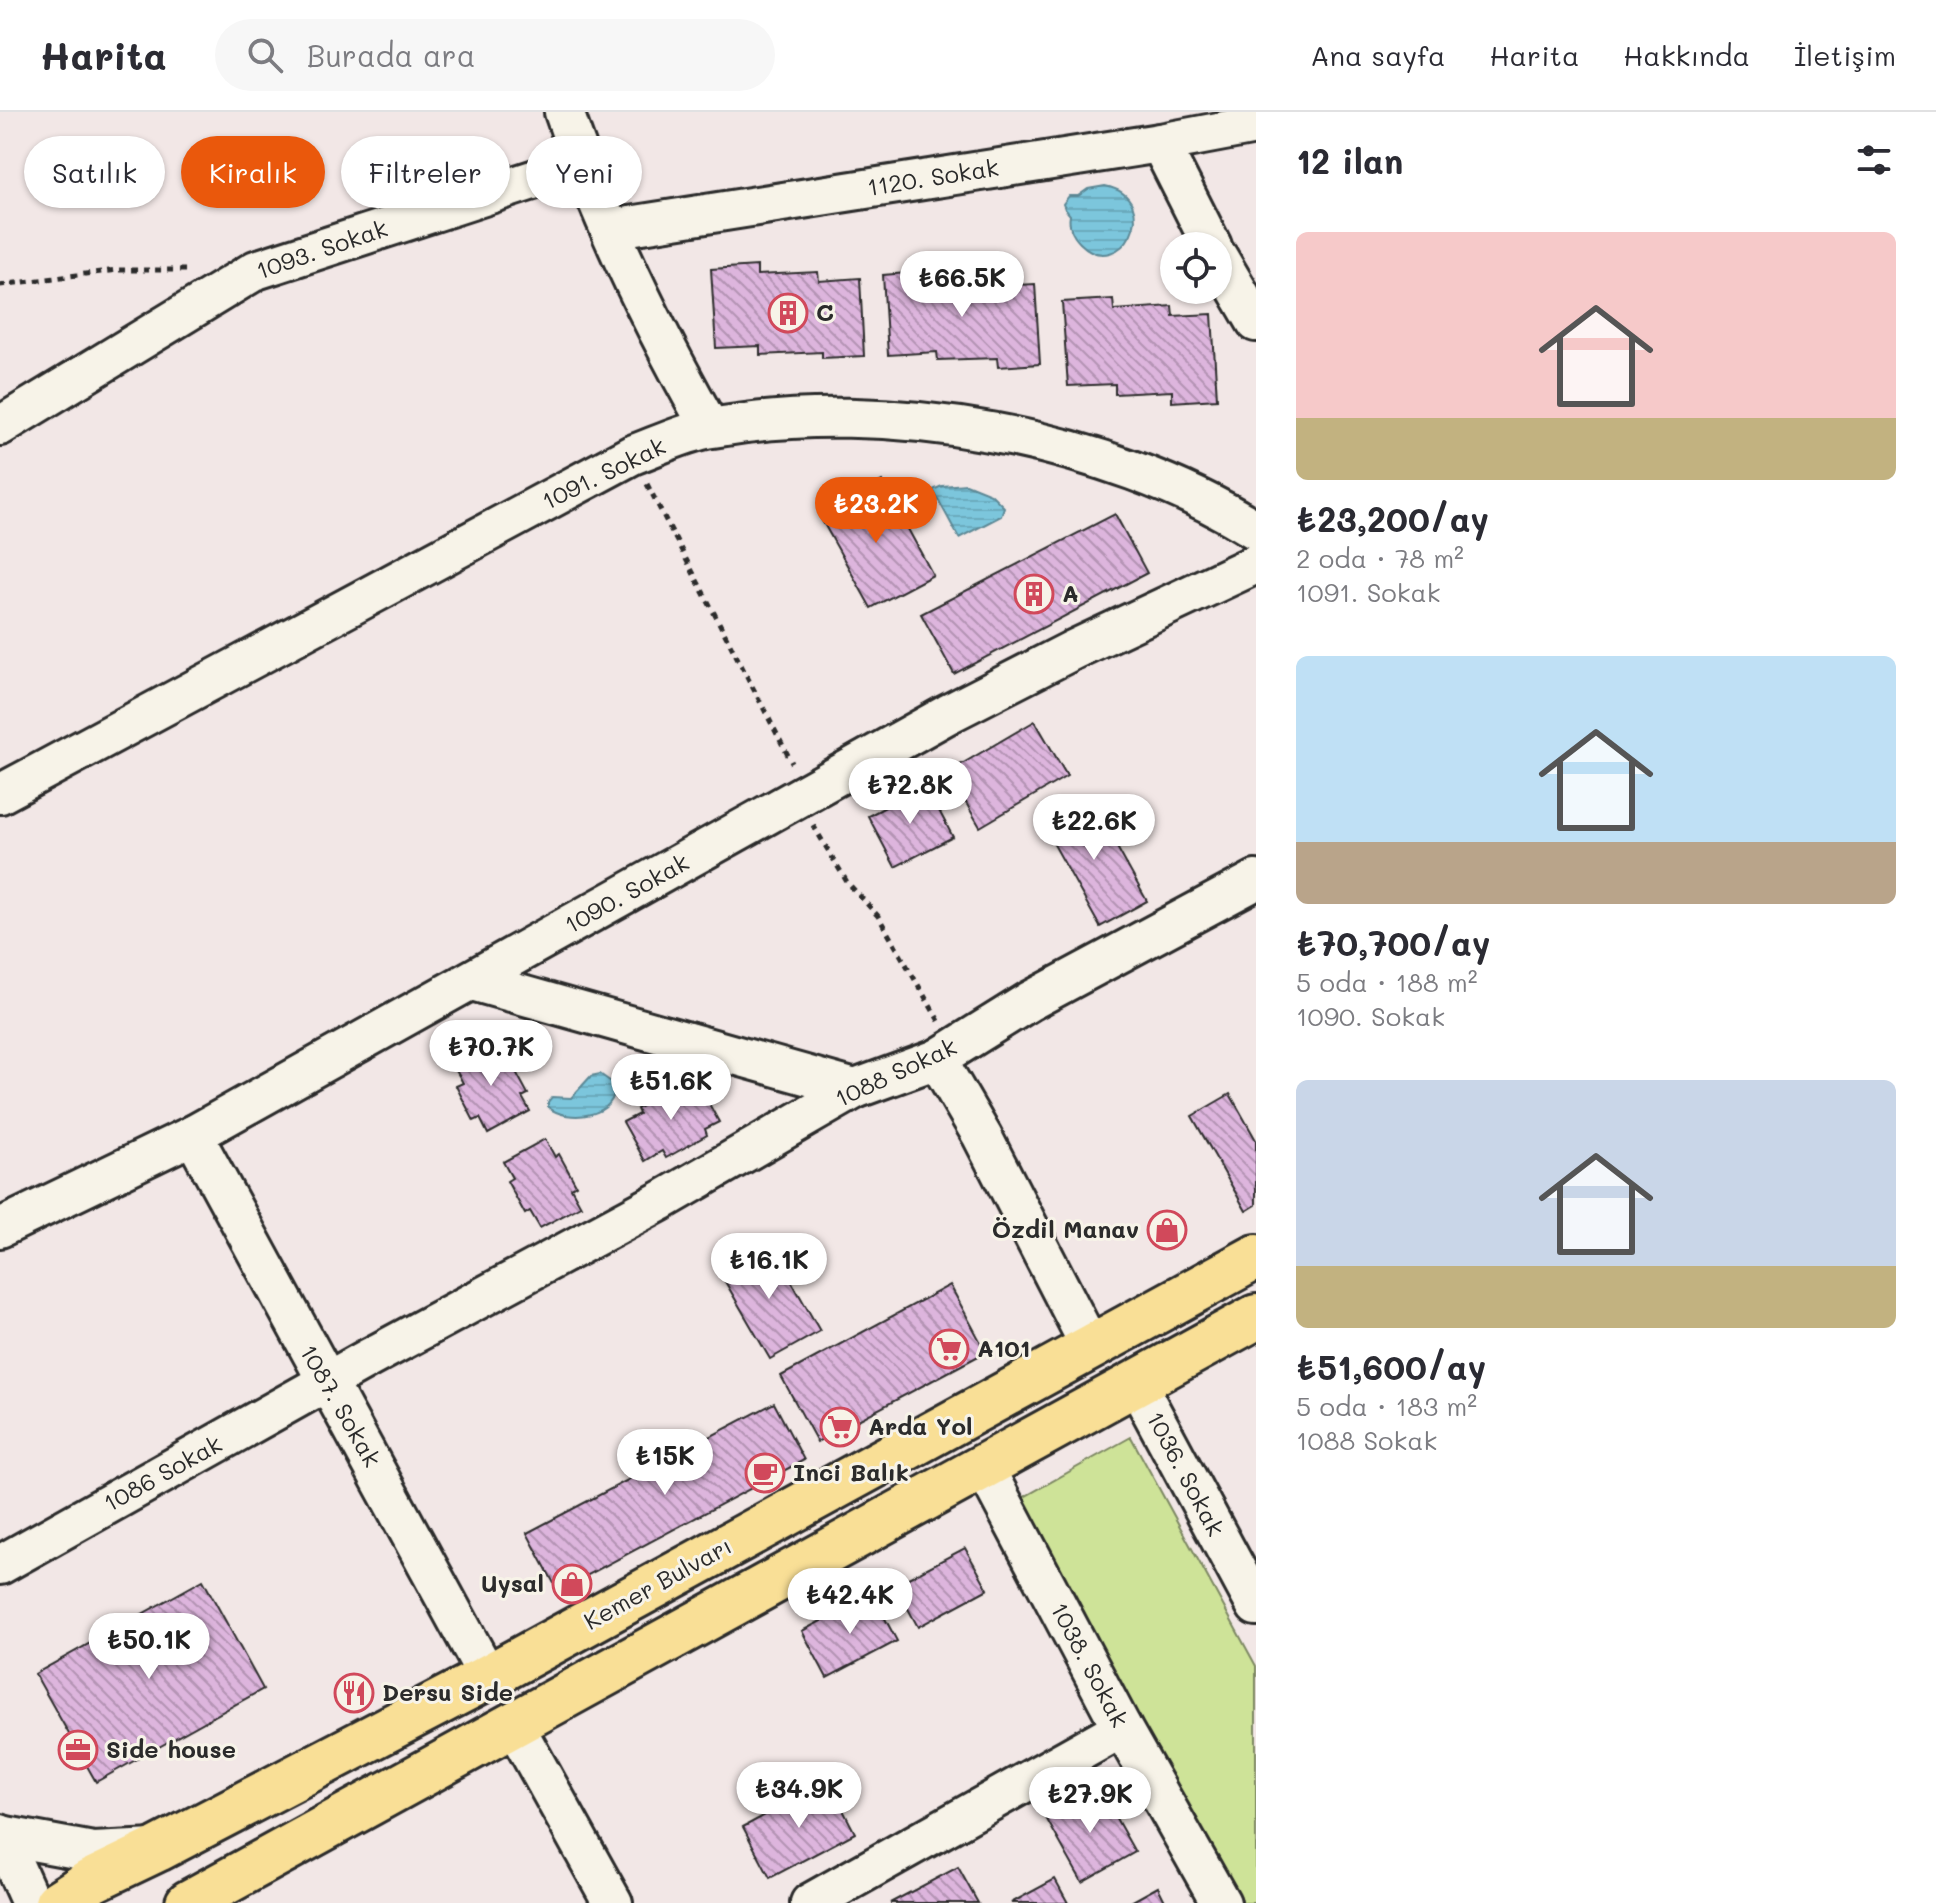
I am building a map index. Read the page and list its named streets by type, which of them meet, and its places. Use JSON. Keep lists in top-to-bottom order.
{
  "streets": {
    "main road": ["Kemer Bulvarı"],
    "street": [
      "1120. Sokak",
      "1093. Sokak",
      "1091. Sokak",
      "1090. Sokak",
      "1088 Sokak",
      "1087. Sokak",
      "1086 Sokak",
      "1036. Sokak",
      "1038. Sokak"
    ]
  },
  "crossings": [
    ["1090. Sokak", "1087. Sokak"],
    ["1088 Sokak", "1087. Sokak"],
    ["1088 Sokak", "1086 Sokak"],
    ["1087. Sokak", "1086 Sokak"],
    ["1087. Sokak", "Kemer Bulvarı"]
  ],
  "places": {
    "building": ["C", "A"],
    "shop": ["Özdil Manav", "Uysal"],
    "supermarket": ["A101", "Arda Yol"],
    "cafe": ["Inci Balık"],
    "restaurant": ["Dersu Side"],
    "office": ["Side house"]
  },
  "page": {
    "header": "Harita",
    "search": "Burada ara",
    "nav": [
      "Ana sayfa",
      "Harita",
      "Hakkında",
      "İletişim"
    ],
    "heading": "12 ilan",
    "chip": [
      "Satılık",
      "Kiralık",
      "Filtreler",
      "Yeni"
    ],
    "list": [
      {
        "name": "₺23,200/ay",
        "note": "2 oda · 78 m² · 1091. Sokak"
      },
      {
        "name": "₺70,700/ay",
        "note": "5 oda · 188 m² · 1090. Sokak"
      },
      {
        "name": "₺51,600/ay",
        "note": "5 oda · 183 m² · 1088 Sokak"
      }
    ],
    "price": [
      "₺66.5K",
      "₺23.2K",
      "₺72.8K",
      "₺22.6K",
      "₺70.7K",
      "₺51.6K",
      "₺16.1K",
      "₺15K",
      "₺42.4K",
      "₺50.1K",
      "₺34.9K",
      "₺27.9K"
    ]
  }
}
